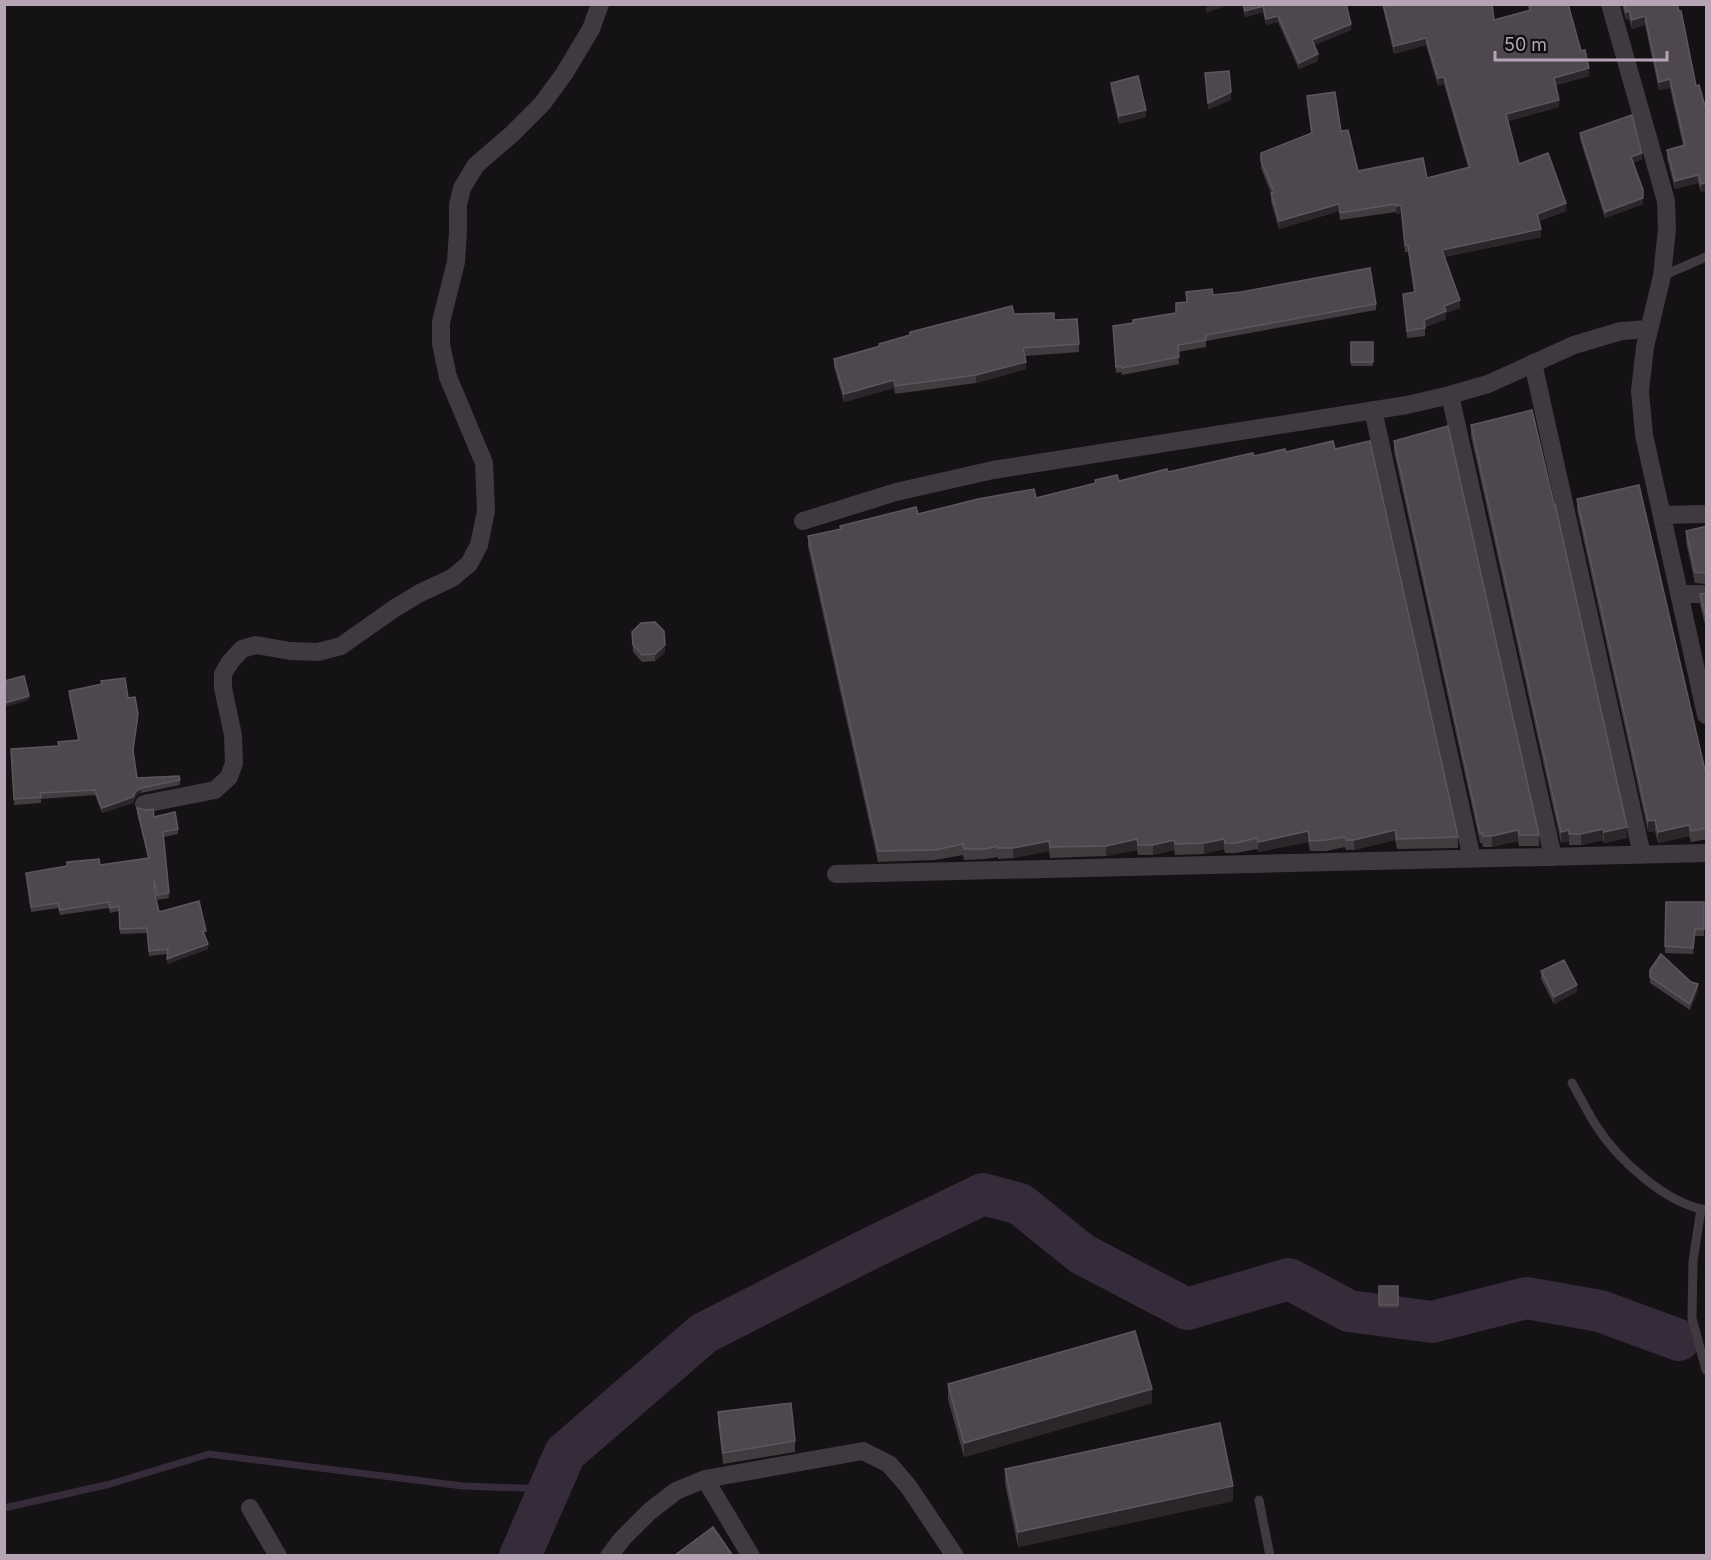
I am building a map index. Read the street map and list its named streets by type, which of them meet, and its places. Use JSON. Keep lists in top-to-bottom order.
{
  "scale_bar": "50 m"
}
